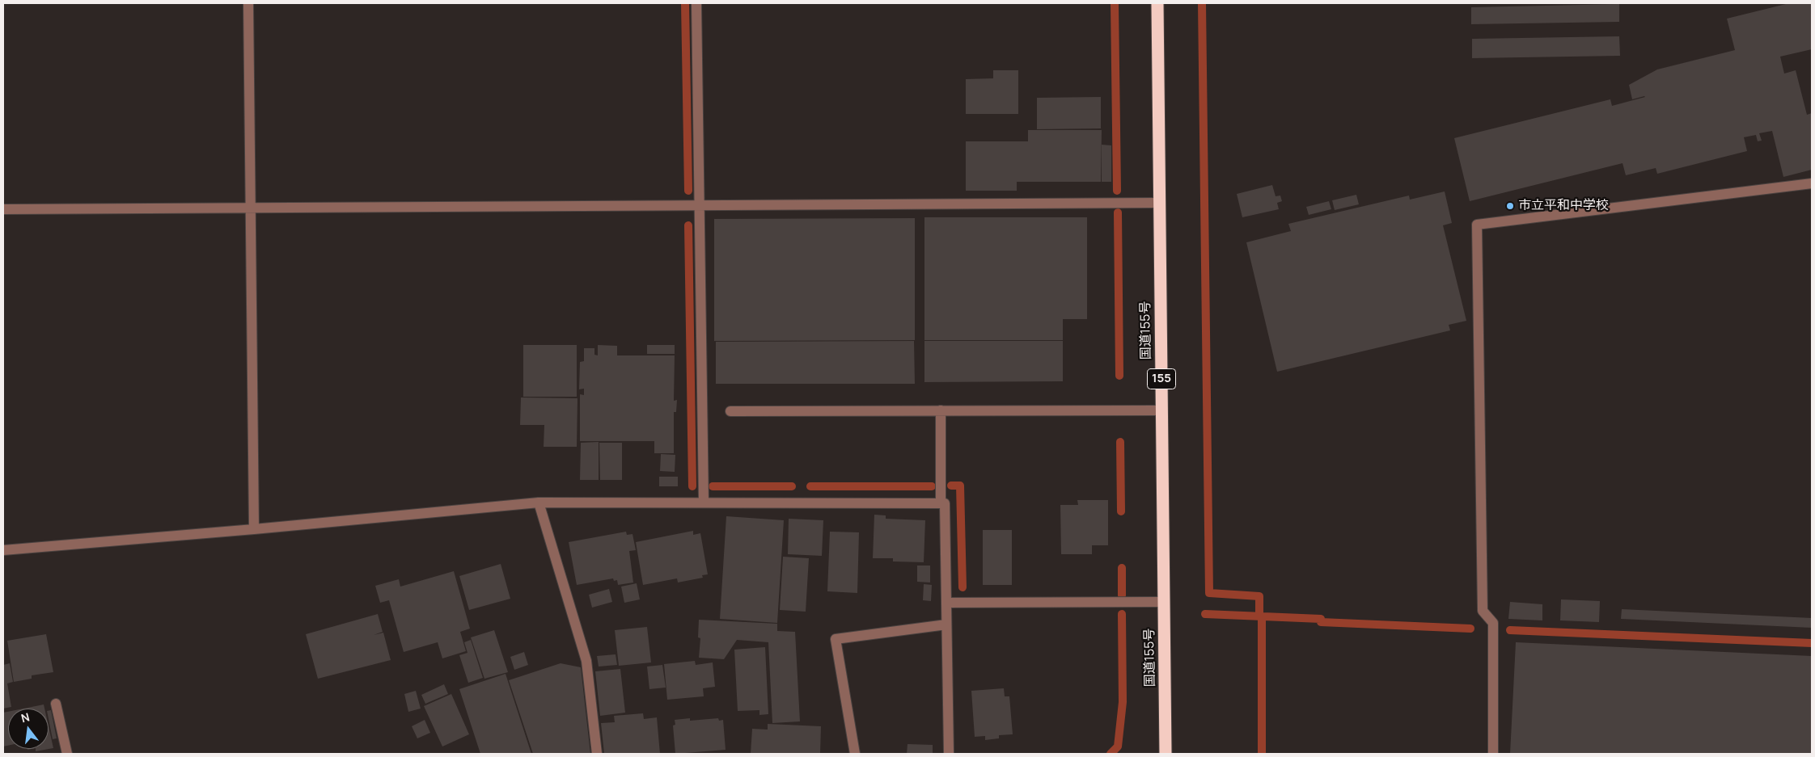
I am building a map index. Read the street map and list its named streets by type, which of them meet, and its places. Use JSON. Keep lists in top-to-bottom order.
{
  "streets": {
    "highway": ["国道155号", "155"]
  },
  "places": ["市立平和中学校"],
  "north": "top"
}
